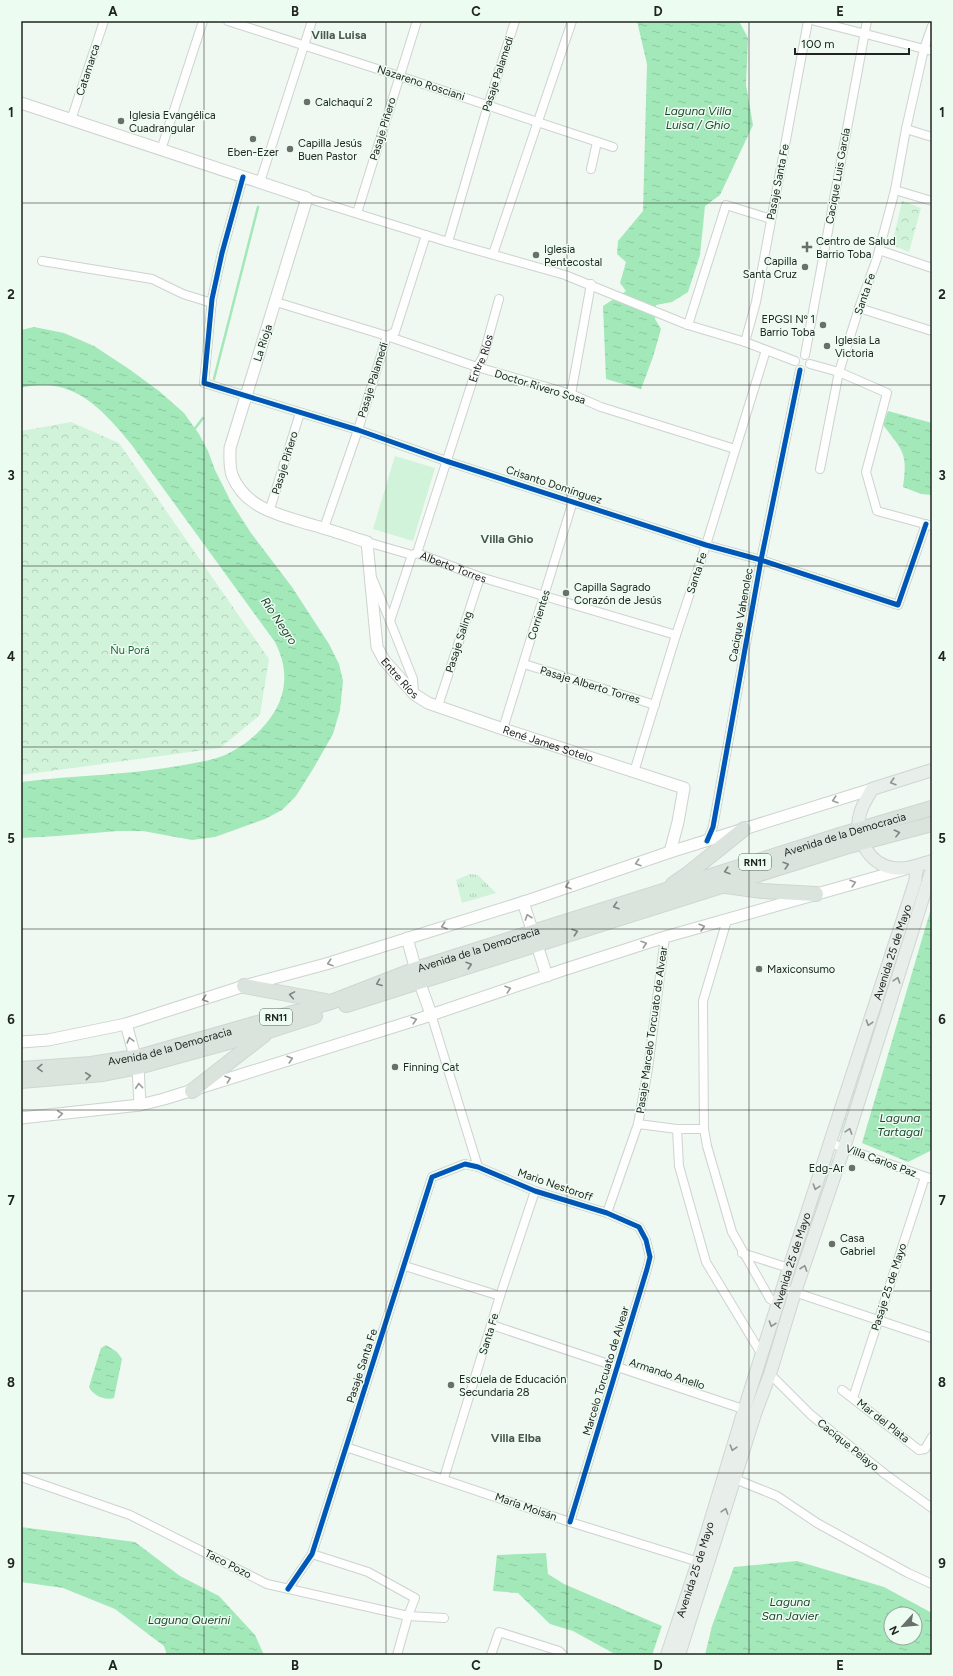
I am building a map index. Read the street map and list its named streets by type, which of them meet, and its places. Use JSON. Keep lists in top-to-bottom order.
{
  "streets": {
    "highway": ["Avenida de la Democracia", "RN11"],
    "main road": ["Avenida 25 de Mayo"],
    "street": [
      "Catamarca",
      "Pasaje Palamedi",
      "Nazareno Rosciani",
      "Pasaje Piñero",
      "Cacique Luis García",
      "Pasaje Santa Fe",
      "Santa Fe",
      "La Rioja",
      "Entre Ríos",
      "Doctor Rivero Sosa",
      "Crisanto Domínguez",
      "Alberto Torres",
      "Corrientes",
      "Cacique Vahenolec",
      "Pasaje Saling",
      "Pasaje Alberto Torres",
      "René James Sotelo",
      "Pasaje Marcelo Torcuato de Alvear",
      "Villa Carlos Paz",
      "Mario Nestoroff",
      "Pasaje 25 de Mayo",
      "Marcelo Torcuato de Alvear",
      "Armando Anello",
      "Mar del Plata",
      "Cacique Pelayo",
      "María Moisán",
      "Taco Pozo"
    ]
  },
  "crossings": [
    ["Pasaje Palamedi", "Nazareno Rosciani"],
    ["Pasaje Palamedi", "Doctor Rivero Sosa"],
    ["Pasaje Palamedi", "Crisanto Domínguez"],
    ["Pasaje Palamedi", "Alberto Torres"],
    ["Nazareno Rosciani", "Pasaje Piñero"],
    ["Pasaje Piñero", "Crisanto Domínguez"],
    ["Pasaje Piñero", "Alberto Torres"],
    ["Cacique Luis García", "Cacique Vahenolec"],
    ["Pasaje Santa Fe", "Mario Nestoroff"],
    ["Pasaje Santa Fe", "María Moisán"],
    ["Pasaje Santa Fe", "Taco Pozo"],
    ["Santa Fe", "Doctor Rivero Sosa"],
    ["Santa Fe", "Crisanto Domínguez"],
    ["Santa Fe", "Alberto Torres"],
    ["Santa Fe", "Pasaje Alberto Torres"],
    ["Santa Fe", "René James Sotelo"],
    ["Santa Fe", "Mario Nestoroff"],
    ["Santa Fe", "Armando Anello"],
    ["Santa Fe", "María Moisán"],
    ["La Rioja", "Doctor Rivero Sosa"],
    ["La Rioja", "Crisanto Domínguez"],
    ["La Rioja", "Alberto Torres"],
    ["Entre Ríos", "Doctor Rivero Sosa"],
    ["Entre Ríos", "Crisanto Domínguez"],
    ["Entre Ríos", "Alberto Torres"],
    ["Entre Ríos", "René James Sotelo"],
    ["Crisanto Domínguez", "Corrientes"],
    ["Crisanto Domínguez", "Cacique Vahenolec"],
    ["Alberto Torres", "Corrientes"],
    ["Alberto Torres", "Pasaje Saling"],
    ["Corrientes", "Pasaje Alberto Torres"],
    ["Corrientes", "René James Sotelo"],
    ["Cacique Vahenolec", "RN11"],
    ["Pasaje Saling", "René James Sotelo"],
    ["René James Sotelo", "RN11"],
    ["Avenida de la Democracia", "RN11"],
    ["Avenida 25 de Mayo", "Villa Carlos Paz"],
    ["Avenida 25 de Mayo", "Armando Anello"],
    ["Avenida 25 de Mayo", "Cacique Pelayo"],
    ["Avenida 25 de Mayo", "María Moisán"],
    ["Pasaje Marcelo Torcuato de Alvear", "Mario Nestoroff"],
    ["Villa Carlos Paz", "Pasaje 25 de Mayo"],
    ["Mario Nestoroff", "Marcelo Torcuato de Alvear"],
    ["Pasaje 25 de Mayo", "Mar del Plata"],
    ["Marcelo Torcuato de Alvear", "Armando Anello"],
    ["Marcelo Torcuato de Alvear", "María Moisán"]
  ],
  "districts": ["Villa Luisa", "Villa Ghio", "Villa Elba"],
  "water": [
    "Laguna Villa Luisa / Ghio",
    "Río Negro",
    "Laguna Tartagal",
    "Laguna San Javier",
    "Laguna Querini"
  ],
  "parks": ["Ñu Porá"],
  "places": {
    "other": [
      "Calchaquí 2",
      "Iglesia Evangélica Cuadrangular",
      "Eben-Ezer",
      "Capilla Jesús Buen Pastor",
      "Iglesia Pentecostal",
      "Capilla Santa Cruz",
      "EPGSI Nº 1 Barrio Toba",
      "Iglesia La Victoria",
      "Capilla Sagrado Corazón de Jesús",
      "Maxiconsumo",
      "Finning Cat",
      "Edg-Ar",
      "Casa Gabriel",
      "Escuela de Educación Secundaria 28"
    ],
    "health": ["Centro de Salud Barrio Toba"]
  },
  "scale_bar": "100 m",
  "north": "bottom left",
  "grid": {
    "columns": [
      "A",
      "B",
      "C",
      "D",
      "E"
    ],
    "rows": [
      "1",
      "2",
      "3",
      "4",
      "5",
      "6",
      "7",
      "8",
      "9"
    ]
  }
}
